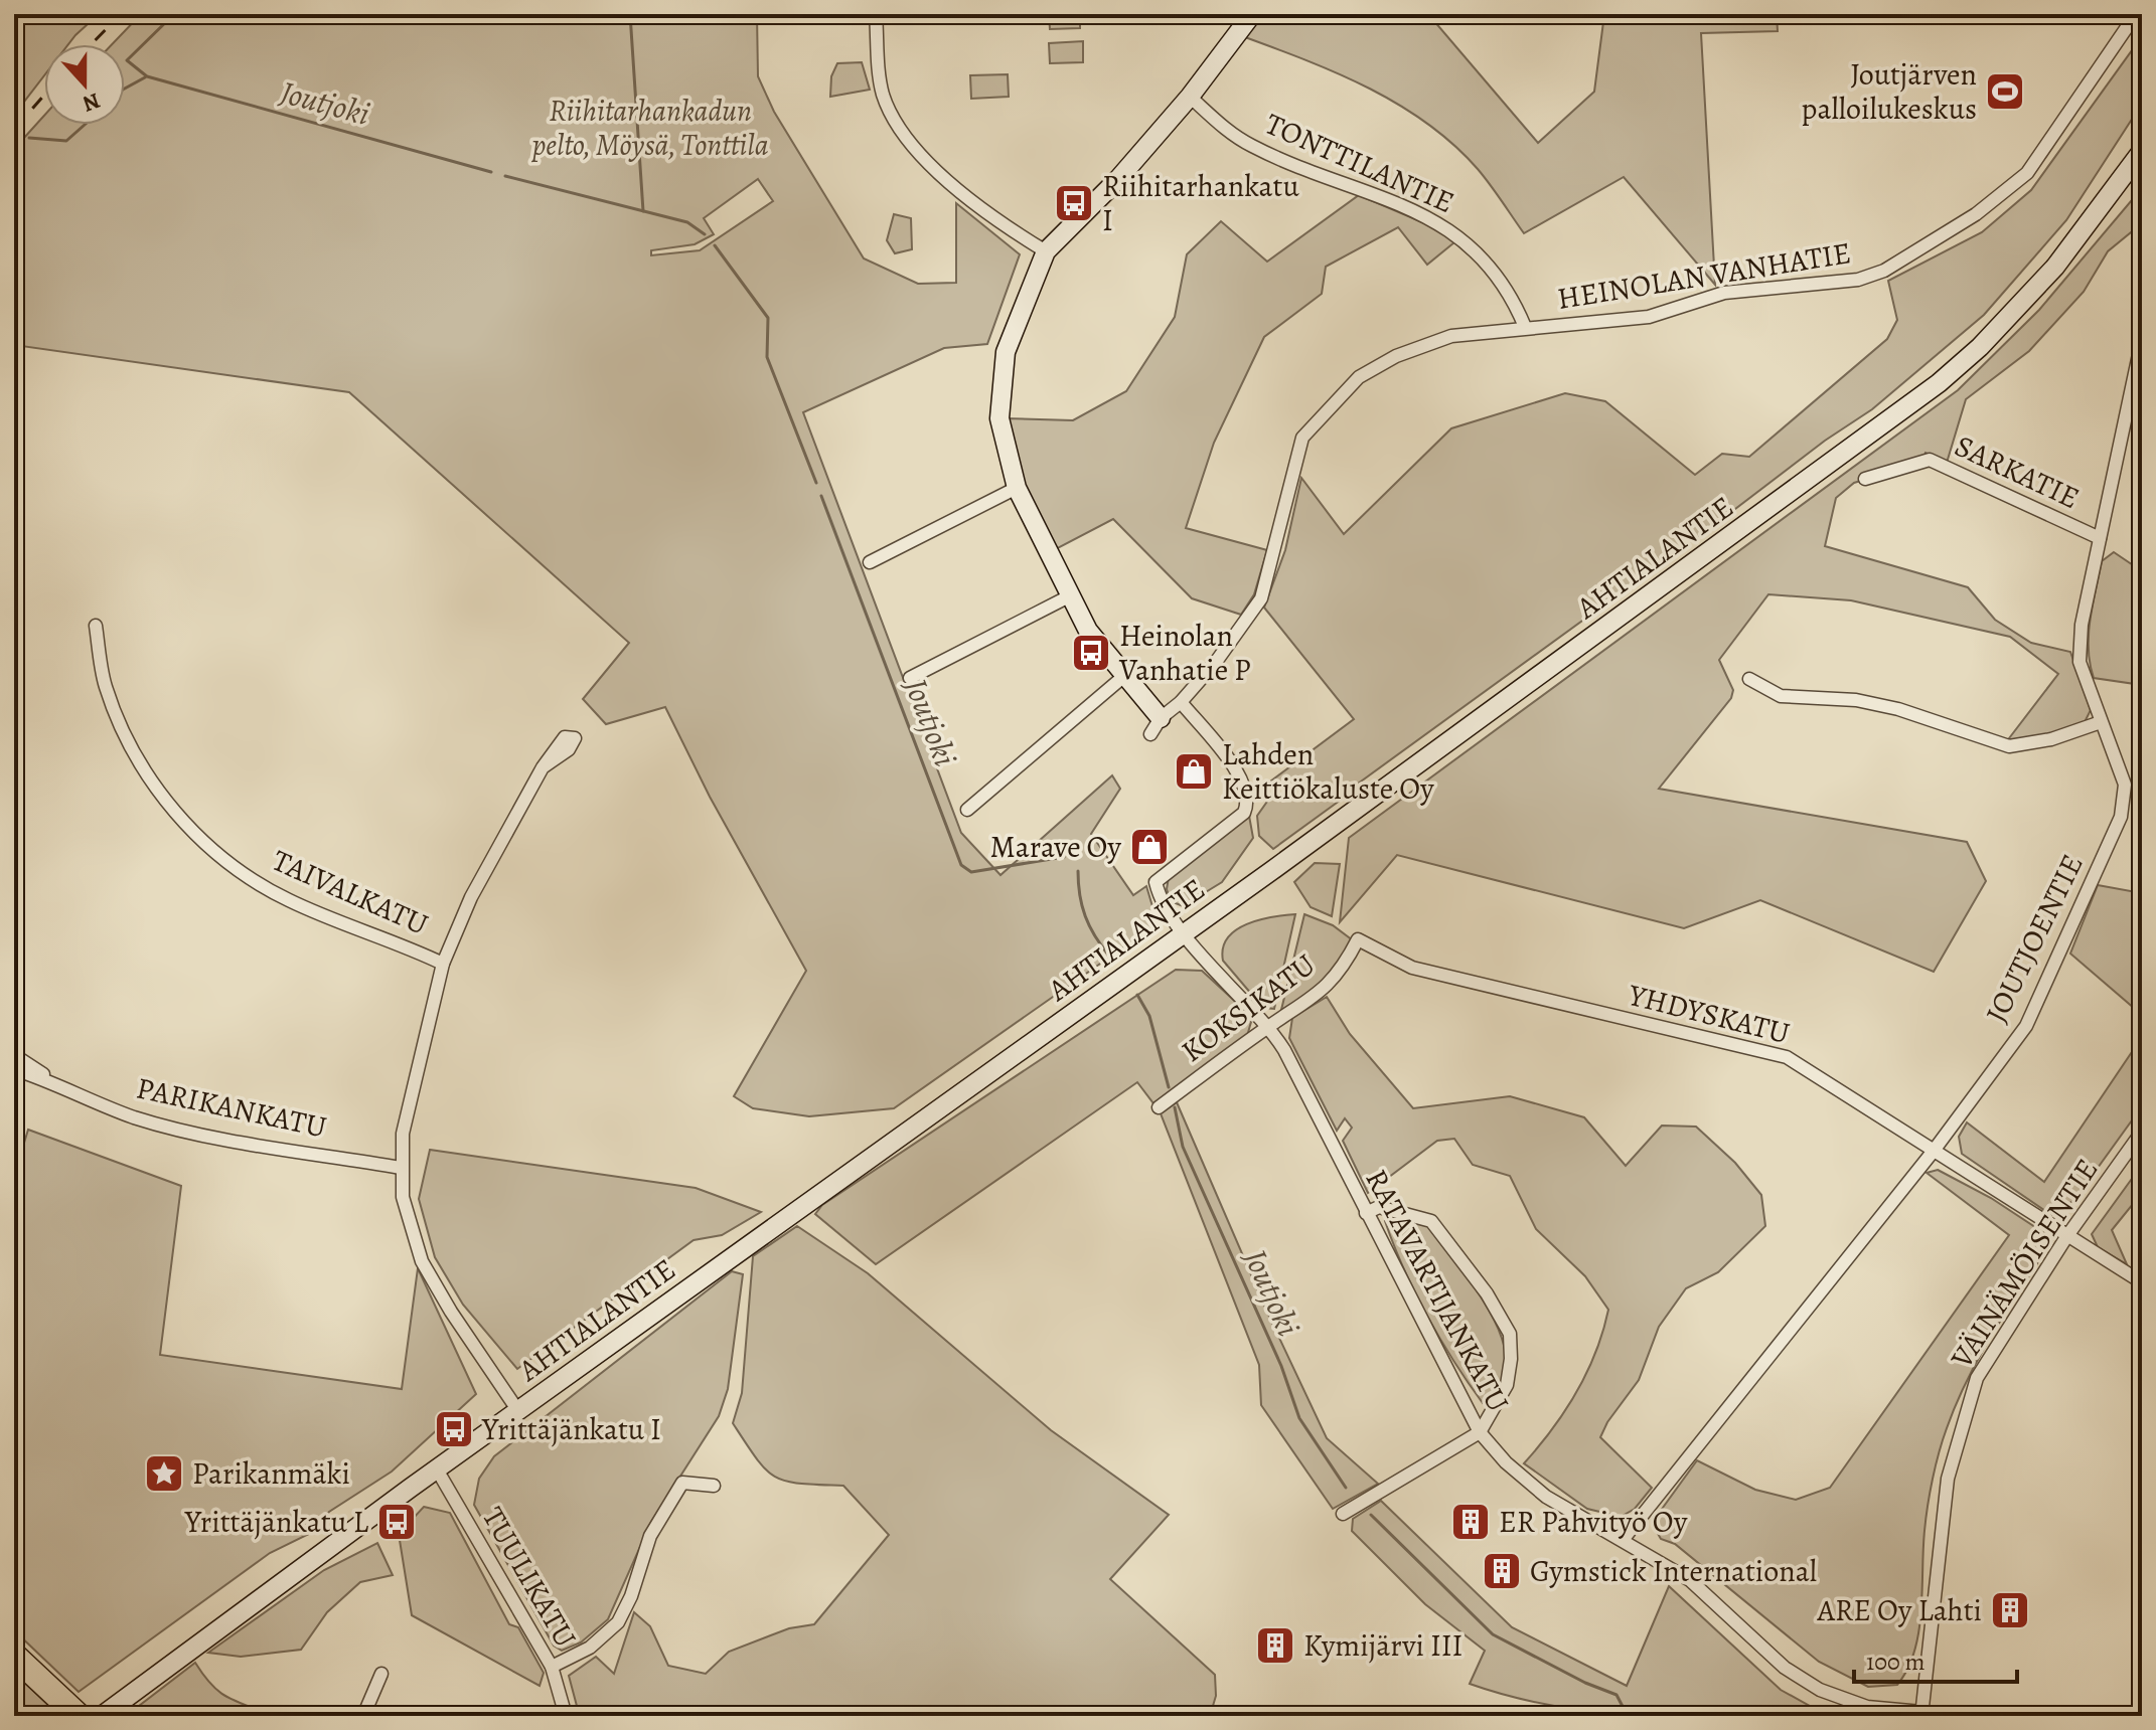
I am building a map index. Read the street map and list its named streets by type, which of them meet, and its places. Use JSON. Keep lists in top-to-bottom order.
{
  "streets": {
    "main road": ["AHTIALANTIE"],
    "street": [
      "TONTTILANTIE",
      "HEINOLAN VANHATIE",
      "SARKATIE",
      "TAIVALKATU",
      "JOUTJOENTIE",
      "KOKSIKATU",
      "YHDYSKATU",
      "PARIKANKATU",
      "VÄINÄMÖISENTIE",
      "RATAVARTIJANKATU",
      "TUULIKATU"
    ]
  },
  "crossings": [
    ["TONTTILANTIE", "HEINOLAN VANHATIE"],
    ["HEINOLAN VANHATIE", "RATAVARTIJANKATU"],
    ["SARKATIE", "JOUTJOENTIE"],
    ["AHTIALANTIE", "RATAVARTIJANKATU"],
    ["AHTIALANTIE", "TUULIKATU"],
    ["JOUTJOENTIE", "YHDYSKATU"],
    ["JOUTJOENTIE", "RATAVARTIJANKATU"],
    ["KOKSIKATU", "YHDYSKATU"],
    ["KOKSIKATU", "RATAVARTIJANKATU"],
    ["YHDYSKATU", "VÄINÄMÖISENTIE"],
    ["VÄINÄMÖISENTIE", "RATAVARTIJANKATU"]
  ],
  "water": ["Joutjoki"],
  "parks": ["Riihitarhankadun pelto, Möysä, Tonttila"],
  "places": {
    "sports": ["Joutjärven palloilukeskus"],
    "bus stop": [
      "Riihitarhankatu I",
      "Heinolan Vanhatie P",
      "Yrittäjänkatu I",
      "Yrittäjänkatu L"
    ],
    "shop": ["Lahden Keittiökaluste Oy", "Marave Oy"],
    "place": ["Parikanmäki"],
    "building": [
      "ER Pahvityö Oy",
      "Gymstick International",
      "ARE Oy Lahti",
      "Kymijärvi III"
    ]
  },
  "scale_bar": "100 m",
  "north": "bottom"
}
